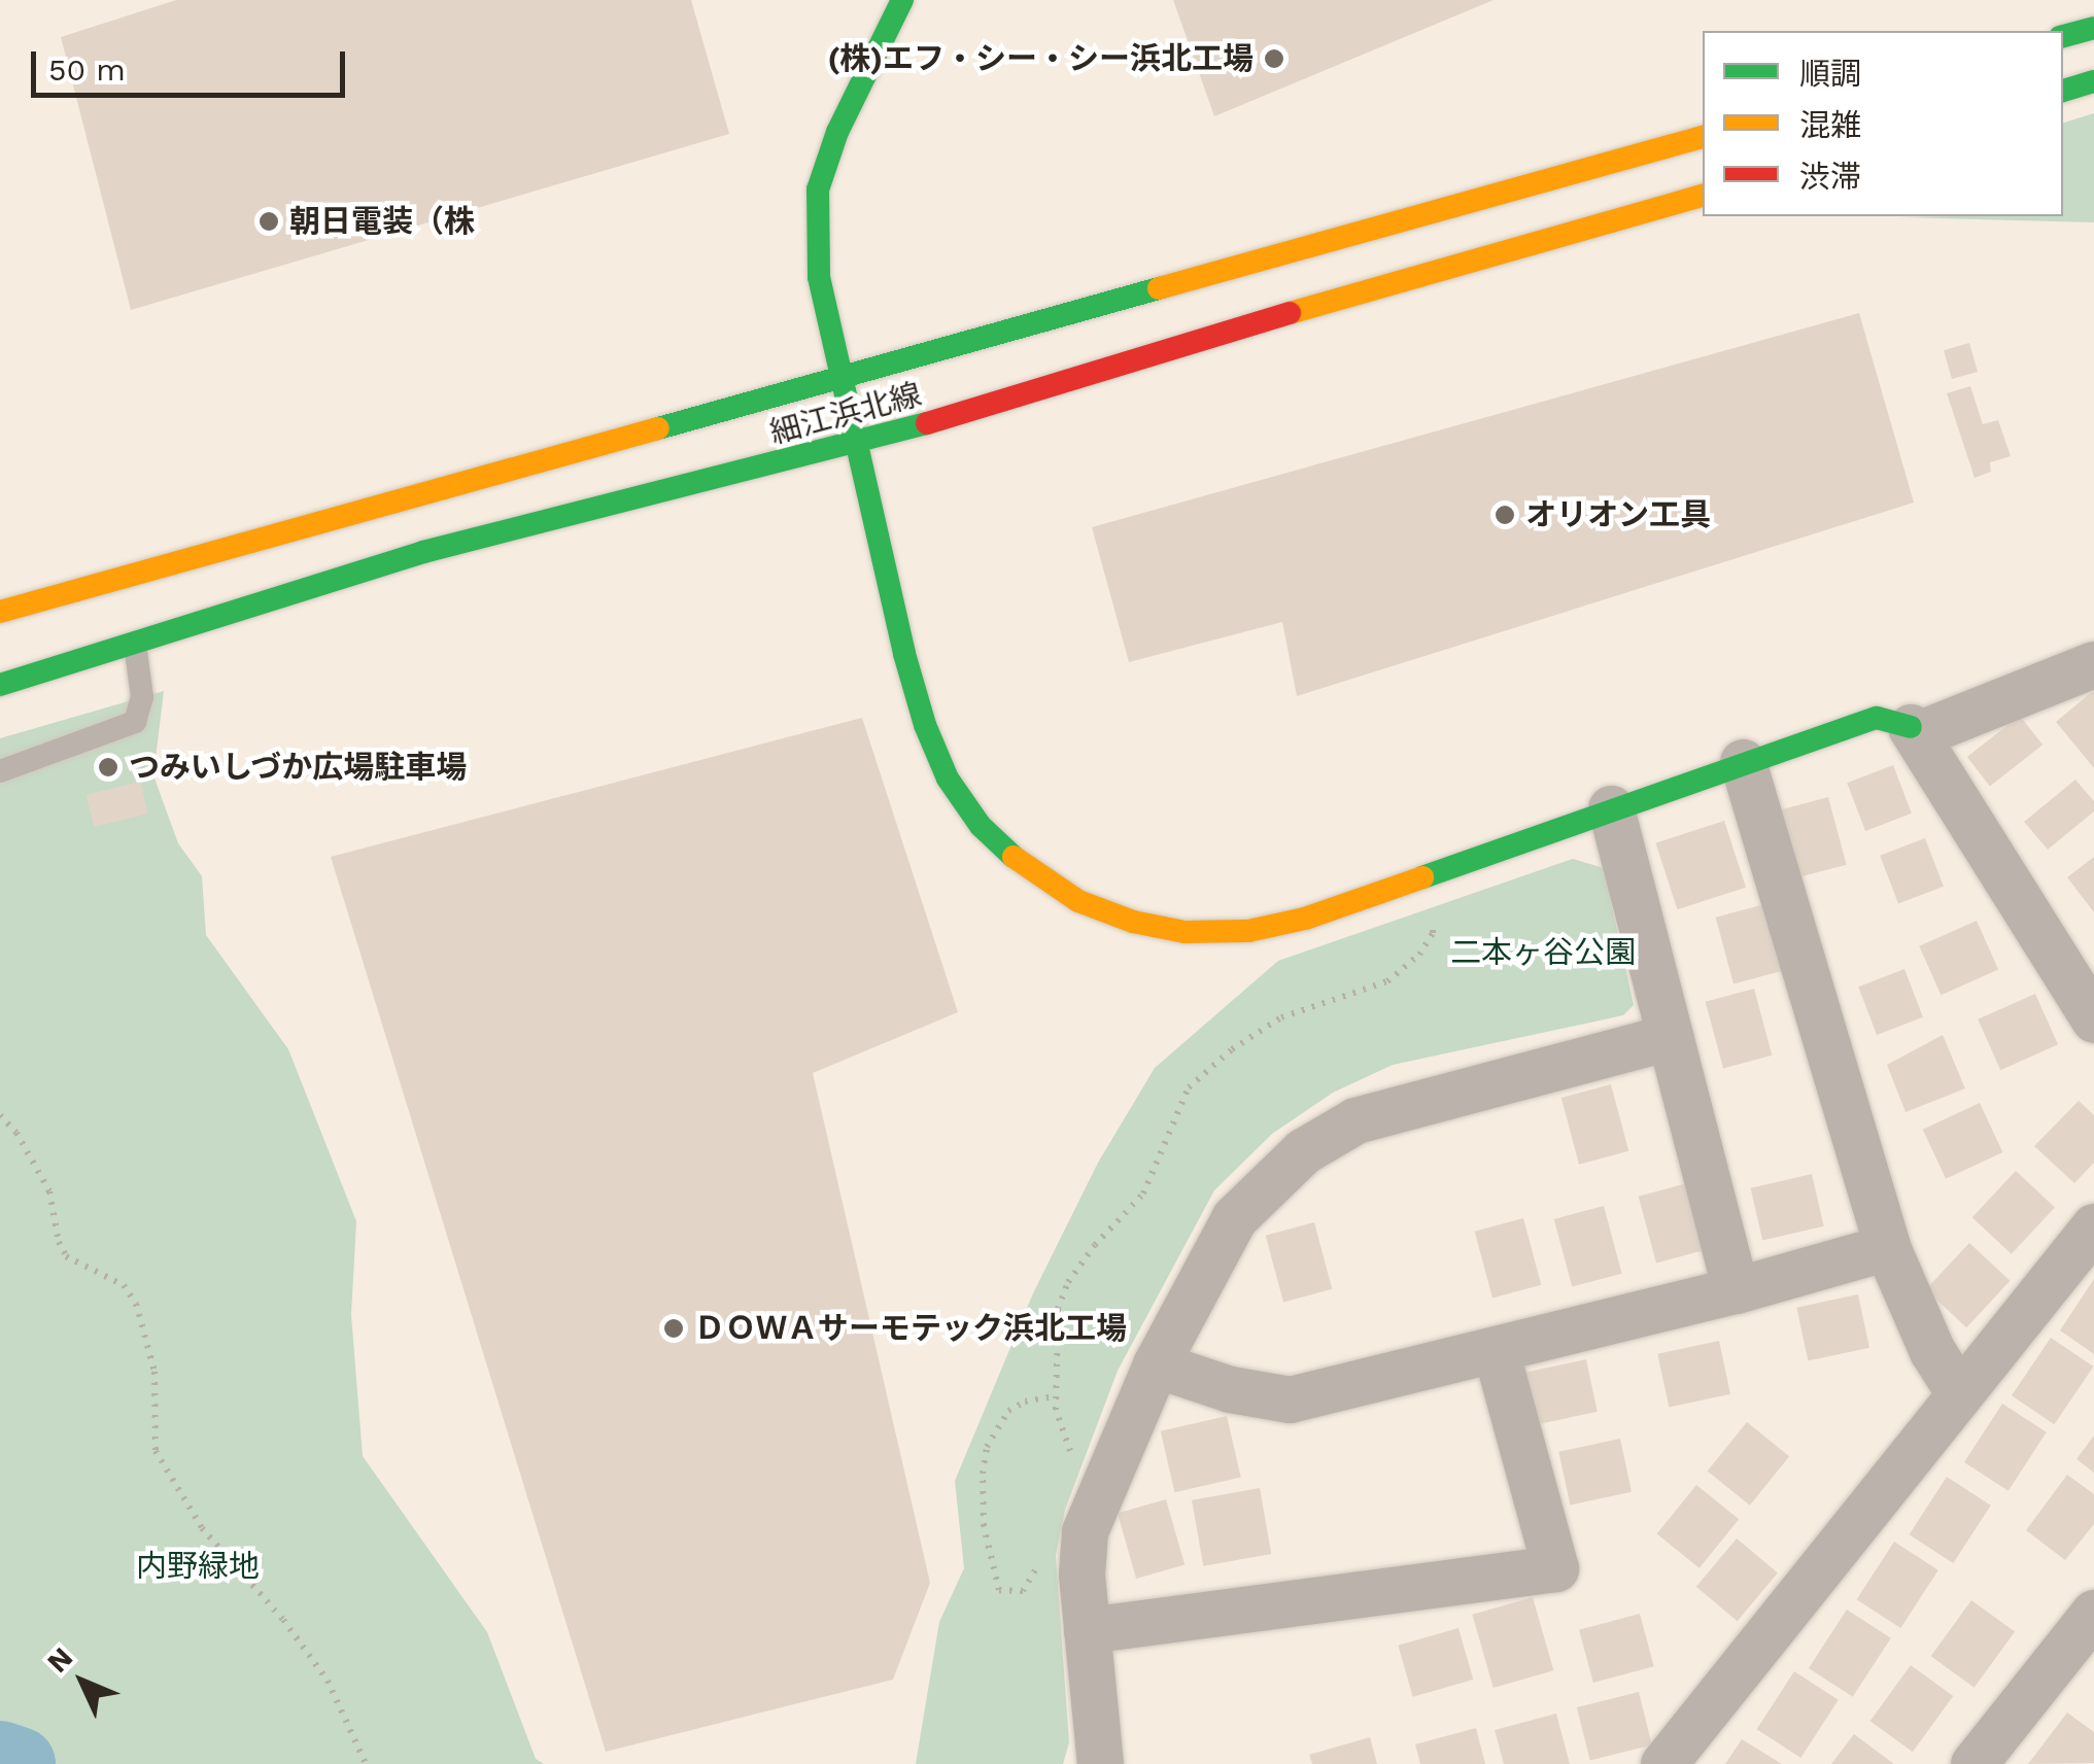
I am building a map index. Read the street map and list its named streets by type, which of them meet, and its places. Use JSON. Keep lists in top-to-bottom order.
{
  "streets": {
    "main road": ["細江浜北線"]
  },
  "parks": ["二本ヶ谷公園", "内野緑地"],
  "places": [
    "(株)エフ・シー・シー浜北工場",
    "朝日電装（株",
    "オリオン工具",
    "つみいしづか広場駐車場",
    "ＤＯＷＡサーモテック浜北工場"
  ],
  "legend": ["順調", "混雑", "渋滞"],
  "scale_bar": "50 m",
  "north": "top left"
}
